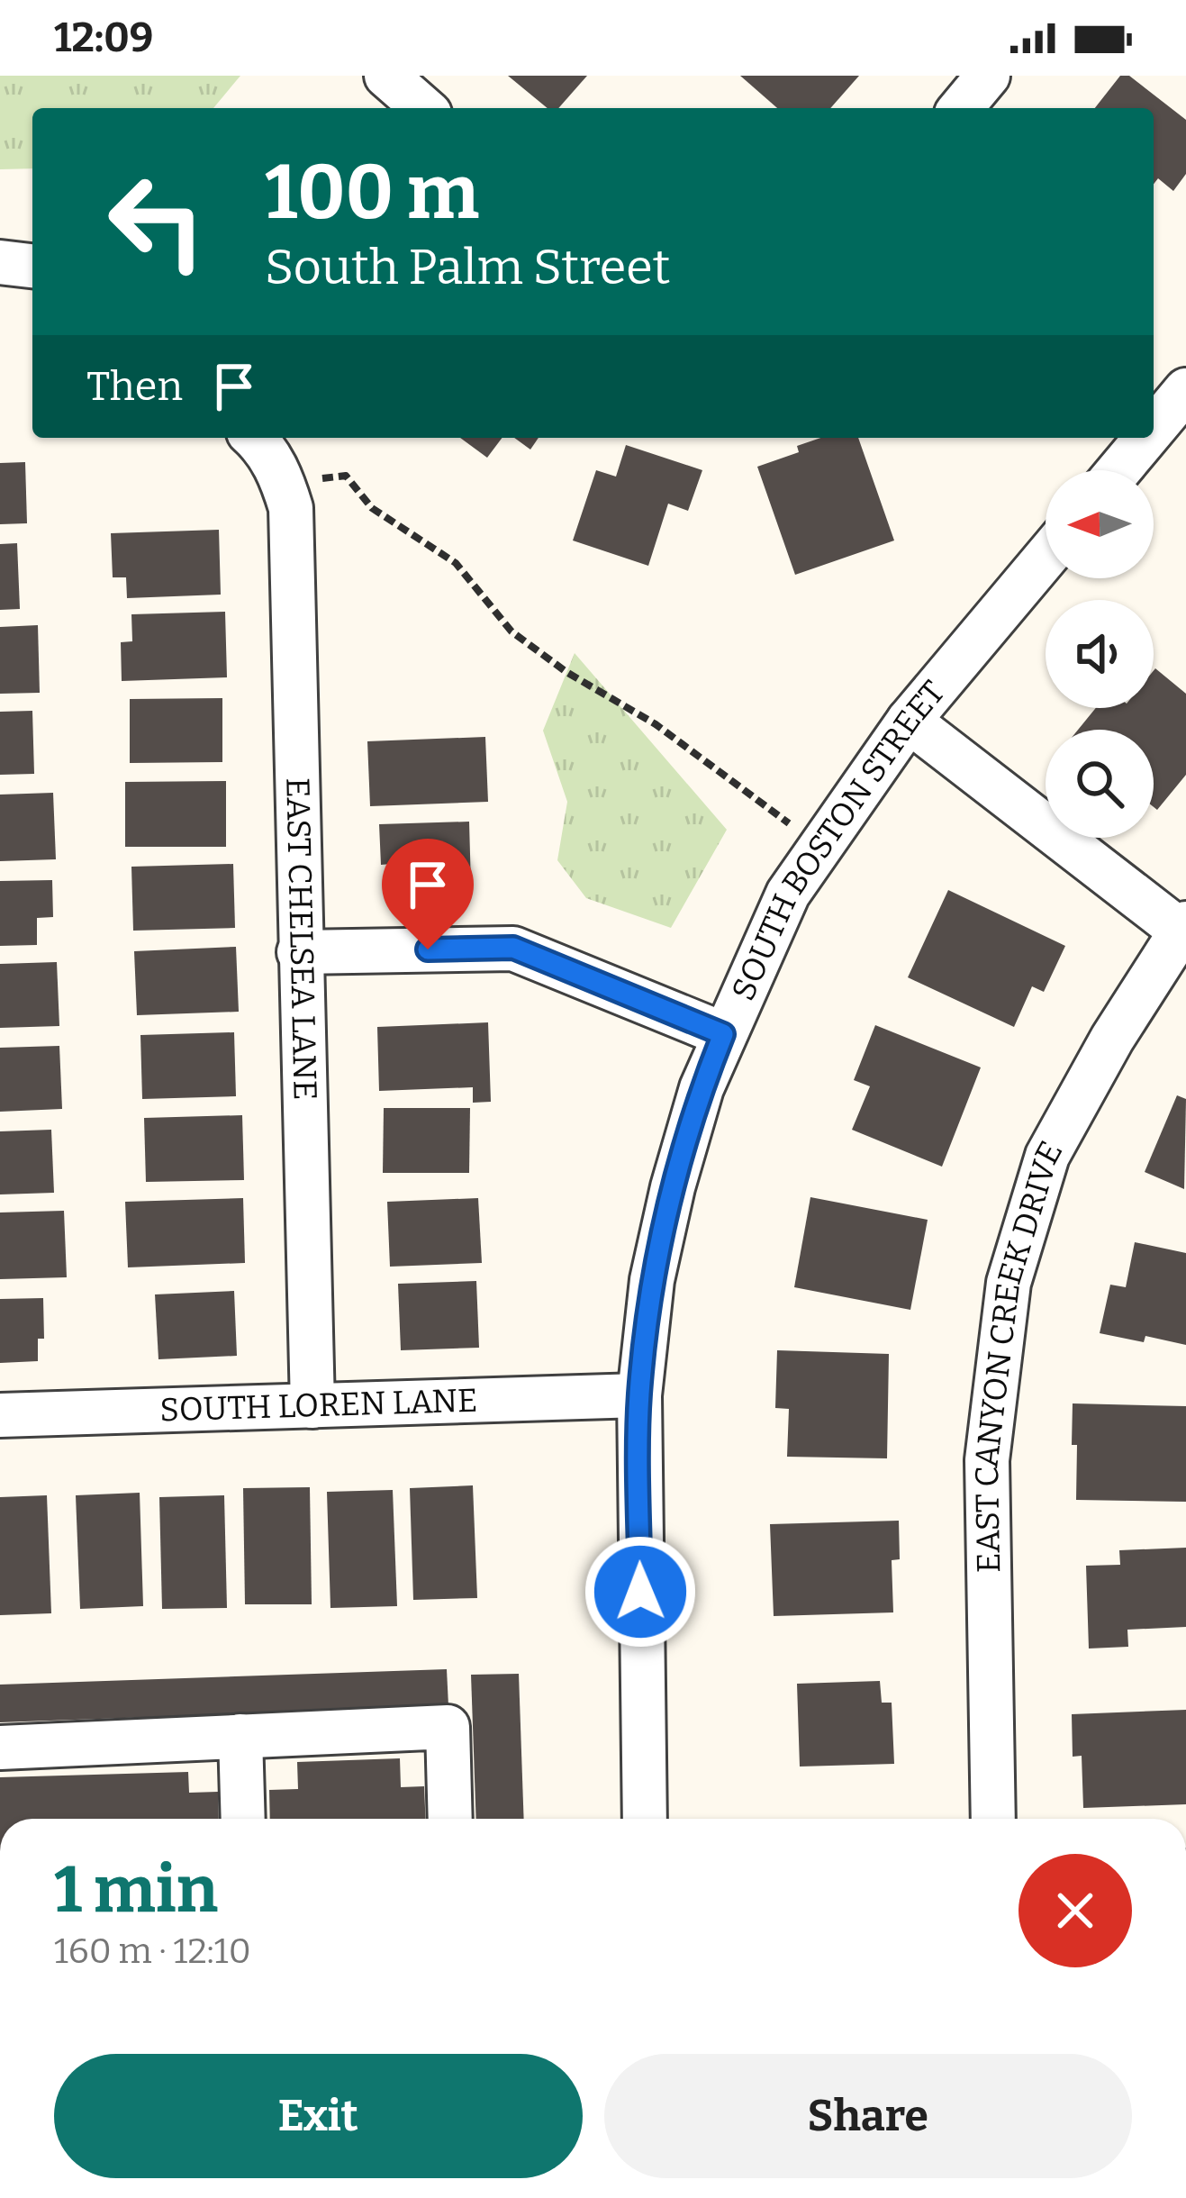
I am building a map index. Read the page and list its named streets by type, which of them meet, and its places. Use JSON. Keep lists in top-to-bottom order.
{
  "streets": {
    "street": [
      "SOUTH BOSTON STREET",
      "EAST CHELSEA LANE",
      "EAST CANYON CREEK DRIVE",
      "SOUTH LOREN LANE"
    ]
  },
  "crossings": [
    ["SOUTH BOSTON STREET", "SOUTH LOREN LANE"],
    ["EAST CHELSEA LANE", "SOUTH LOREN LANE"]
  ],
  "north": "left",
  "page": {
    "status": "12:09",
    "turn": ["100 m", "South Palm Street"],
    "then": "Then",
    "heading": ["1 min", "160 m · 12:10"],
    "buttons": ["Exit", "Share"]
  }
}
